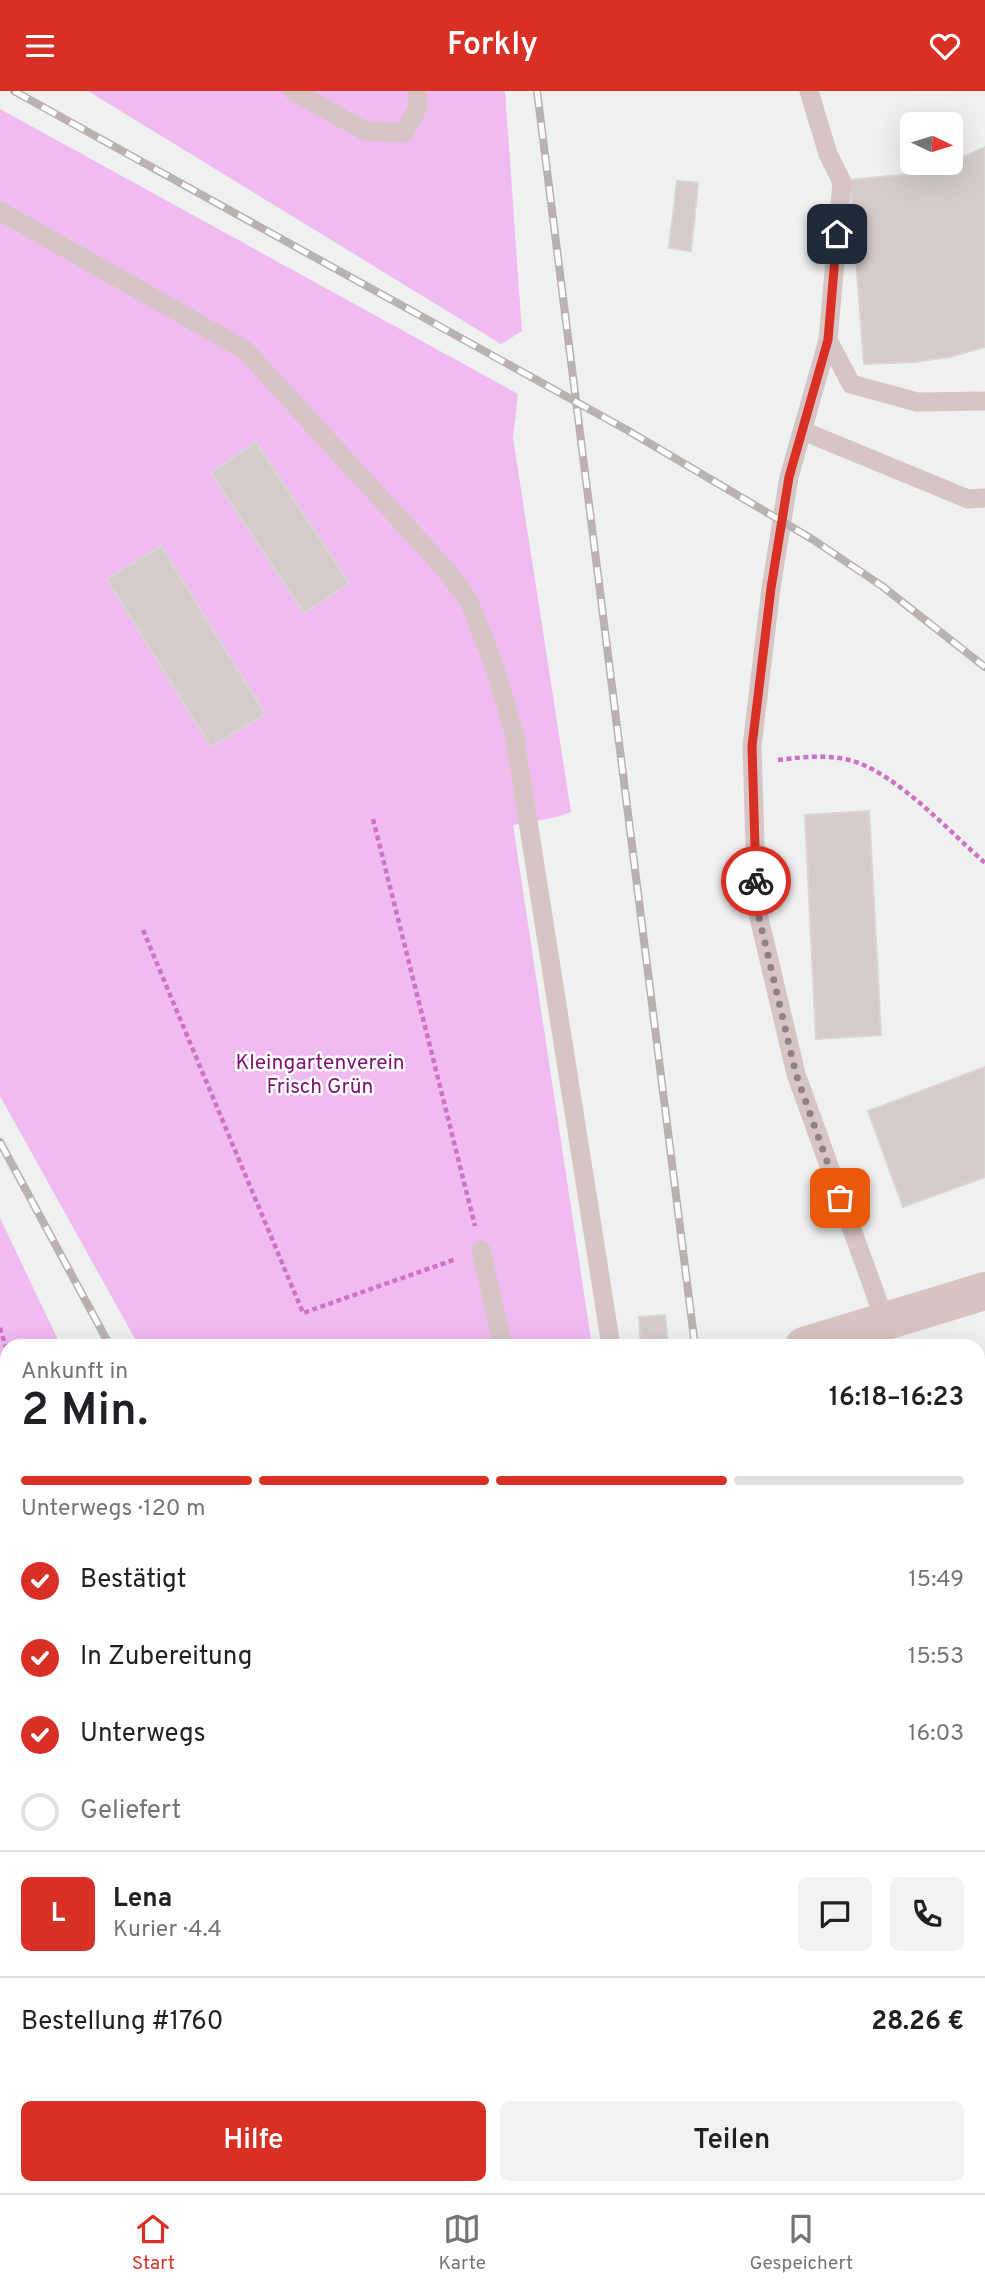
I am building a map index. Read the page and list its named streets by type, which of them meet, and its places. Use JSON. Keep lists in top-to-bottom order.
{
  "parks": ["Kleingartenverein Frisch Grün"],
  "north": "right",
  "page": {
    "header": "Forkly",
    "heading": ["2 Min.", "Ankunft in", "16:18–16:23"],
    "panel": [
      "Lena",
      "Kurier · 4.4",
      "Bestellung #1760",
      "28.26 €"
    ],
    "bar": "Unterwegs · 120 m",
    "list": [
      ["Bestätigt", "15:49"],
      ["In Zubereitung", "15:53"],
      ["Unterwegs", "16:03"],
      "Geliefert"
    ],
    "round": "L",
    "buttons": ["Hilfe", "Teilen"],
    "tabs": ["Start", "Karte", "Gespeichert"]
  }
}
